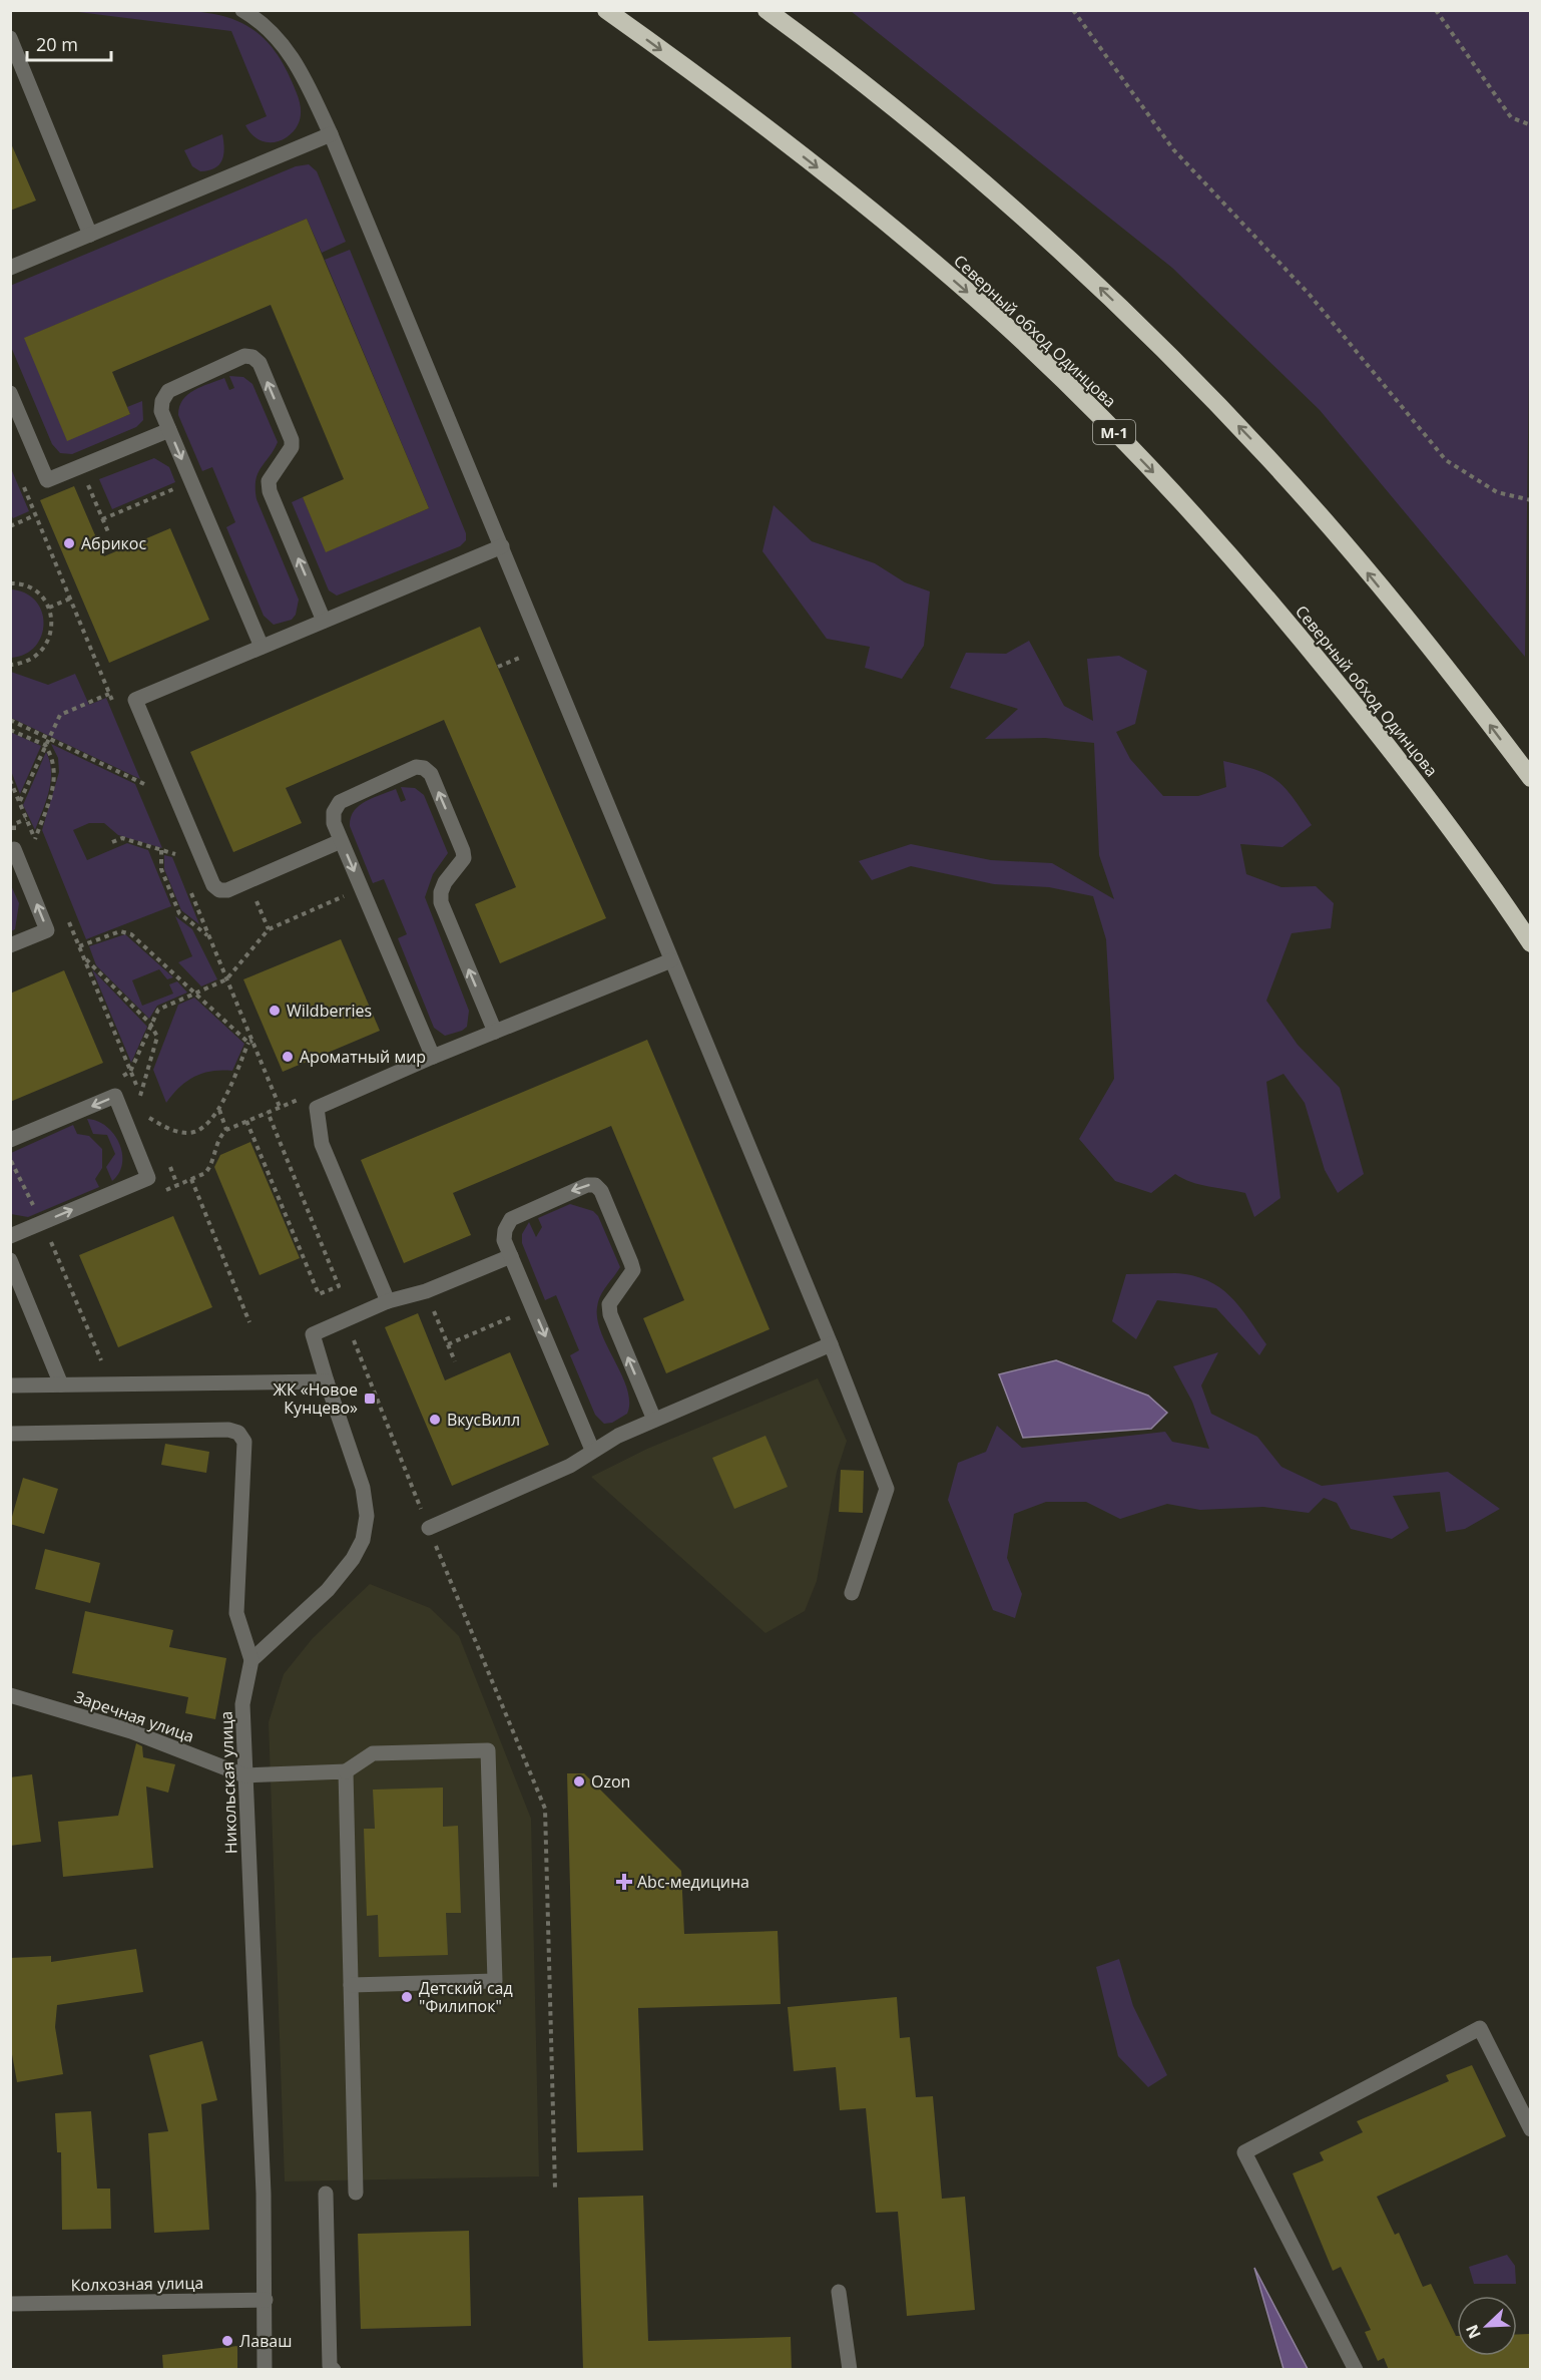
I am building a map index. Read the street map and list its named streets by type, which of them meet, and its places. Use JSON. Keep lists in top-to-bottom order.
{
  "streets": {
    "highway": ["Северный обход Одинцова", "М-1"],
    "street": ["Заречная улица", "Никольская улица", "Колхозная улица"]
  },
  "crossings": [
    ["Заречная улица", "Никольская улица"],
    ["Никольская улица", "Колхозная улица"]
  ],
  "places": {
    "other": [
      "Абрикос",
      "Wildberries",
      "Ароматный мир",
      "ВкусВилл",
      "Ozon",
      "Детский сад \"Филипок\"",
      "Лаваш"
    ],
    "transit": ["ЖК «Новое Кунцево»"],
    "health": ["Abc-медицина"]
  },
  "scale_bar": "20 m",
  "north": "bottom left"
}
